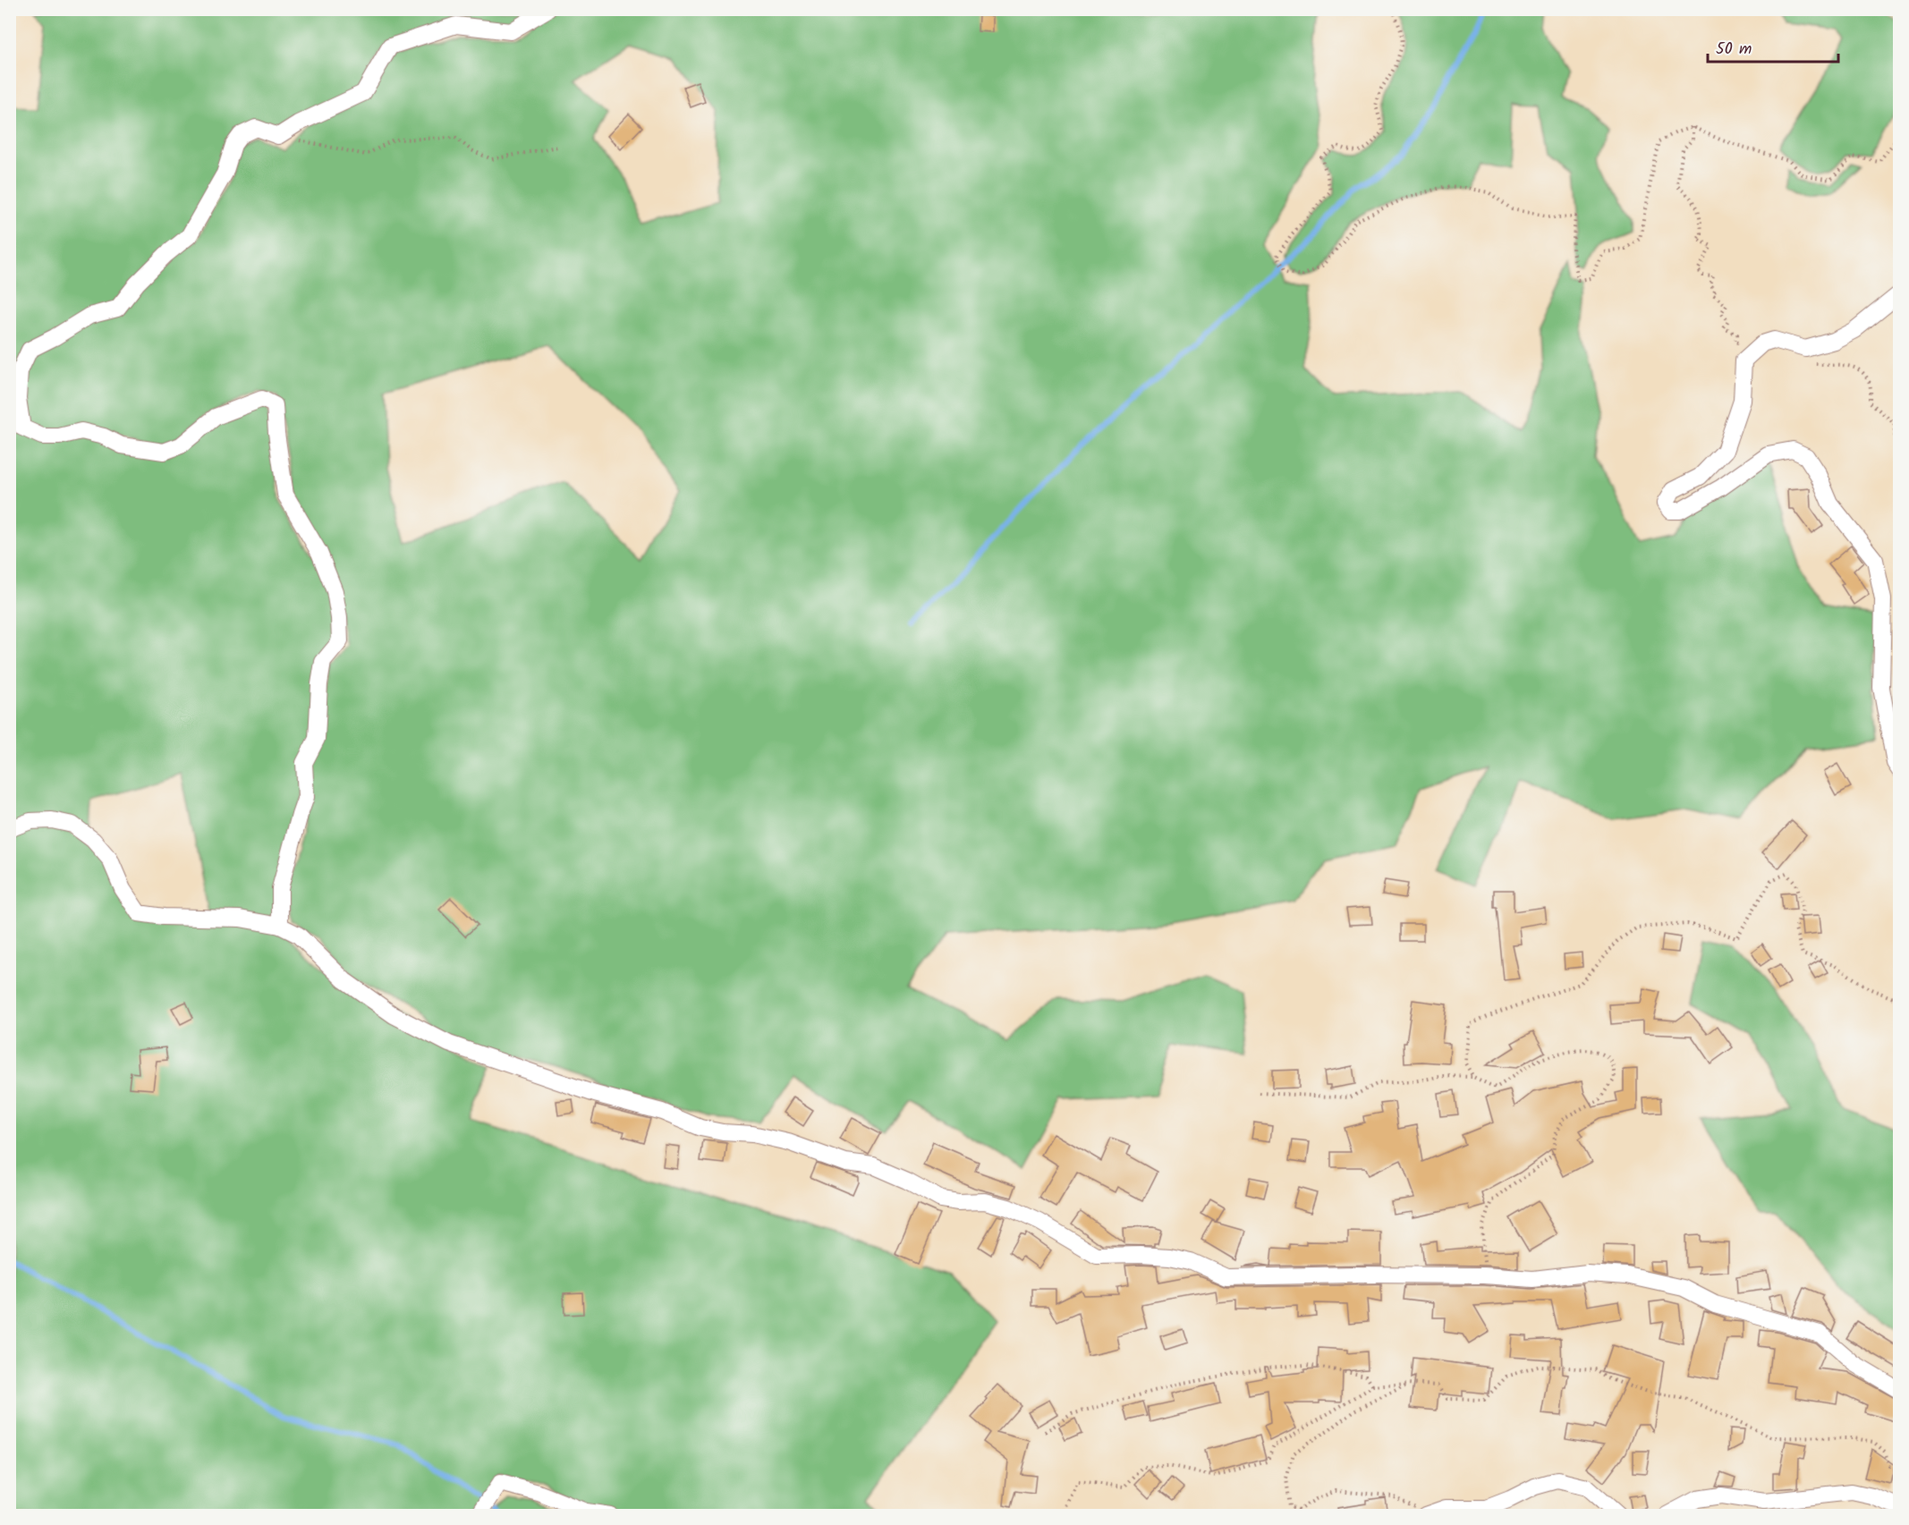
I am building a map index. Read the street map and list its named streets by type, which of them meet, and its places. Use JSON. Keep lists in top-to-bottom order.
{
  "scale_bar": "50 m"
}
